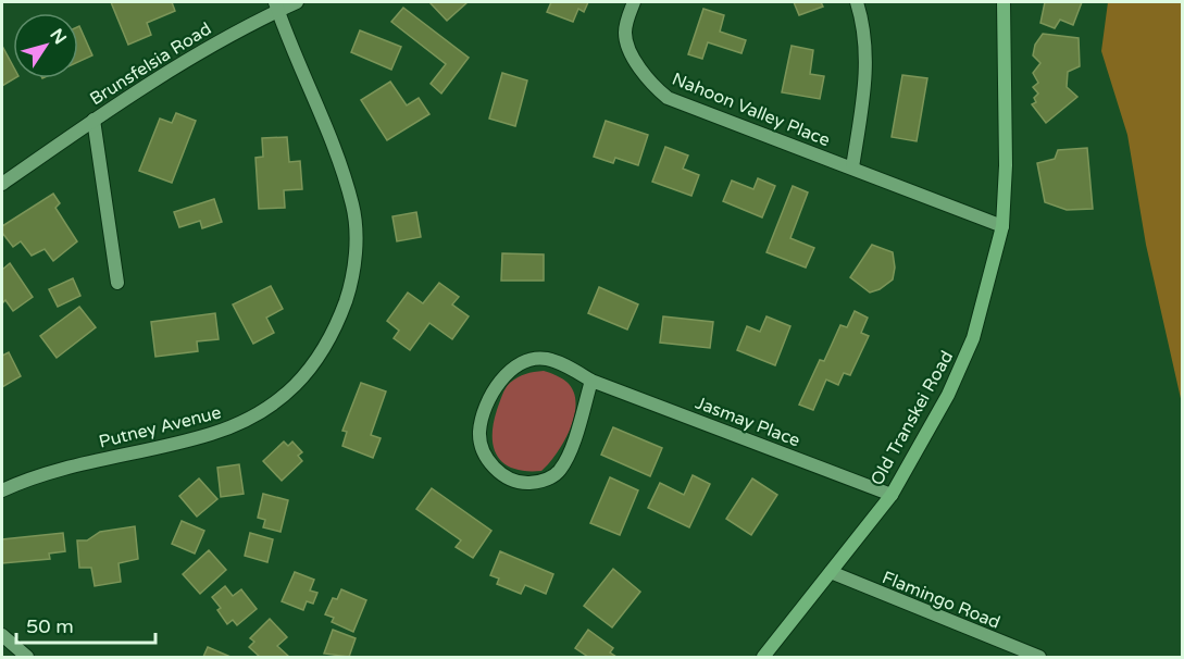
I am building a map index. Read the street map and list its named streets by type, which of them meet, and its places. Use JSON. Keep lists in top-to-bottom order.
{
  "streets": {
    "main road": ["Old Transkei Road"],
    "street": [
      "Brunsfelsia Road",
      "Nahoon Valley Place",
      "Jasmay Place",
      "Putney Avenue",
      "Flamingo Road"
    ]
  },
  "crossings": [
    ["Brunsfelsia Road", "Putney Avenue"],
    ["Nahoon Valley Place", "Old Transkei Road"],
    ["Old Transkei Road", "Jasmay Place"],
    ["Old Transkei Road", "Flamingo Road"]
  ],
  "scale_bar": "50 m",
  "north": "top right"
}
